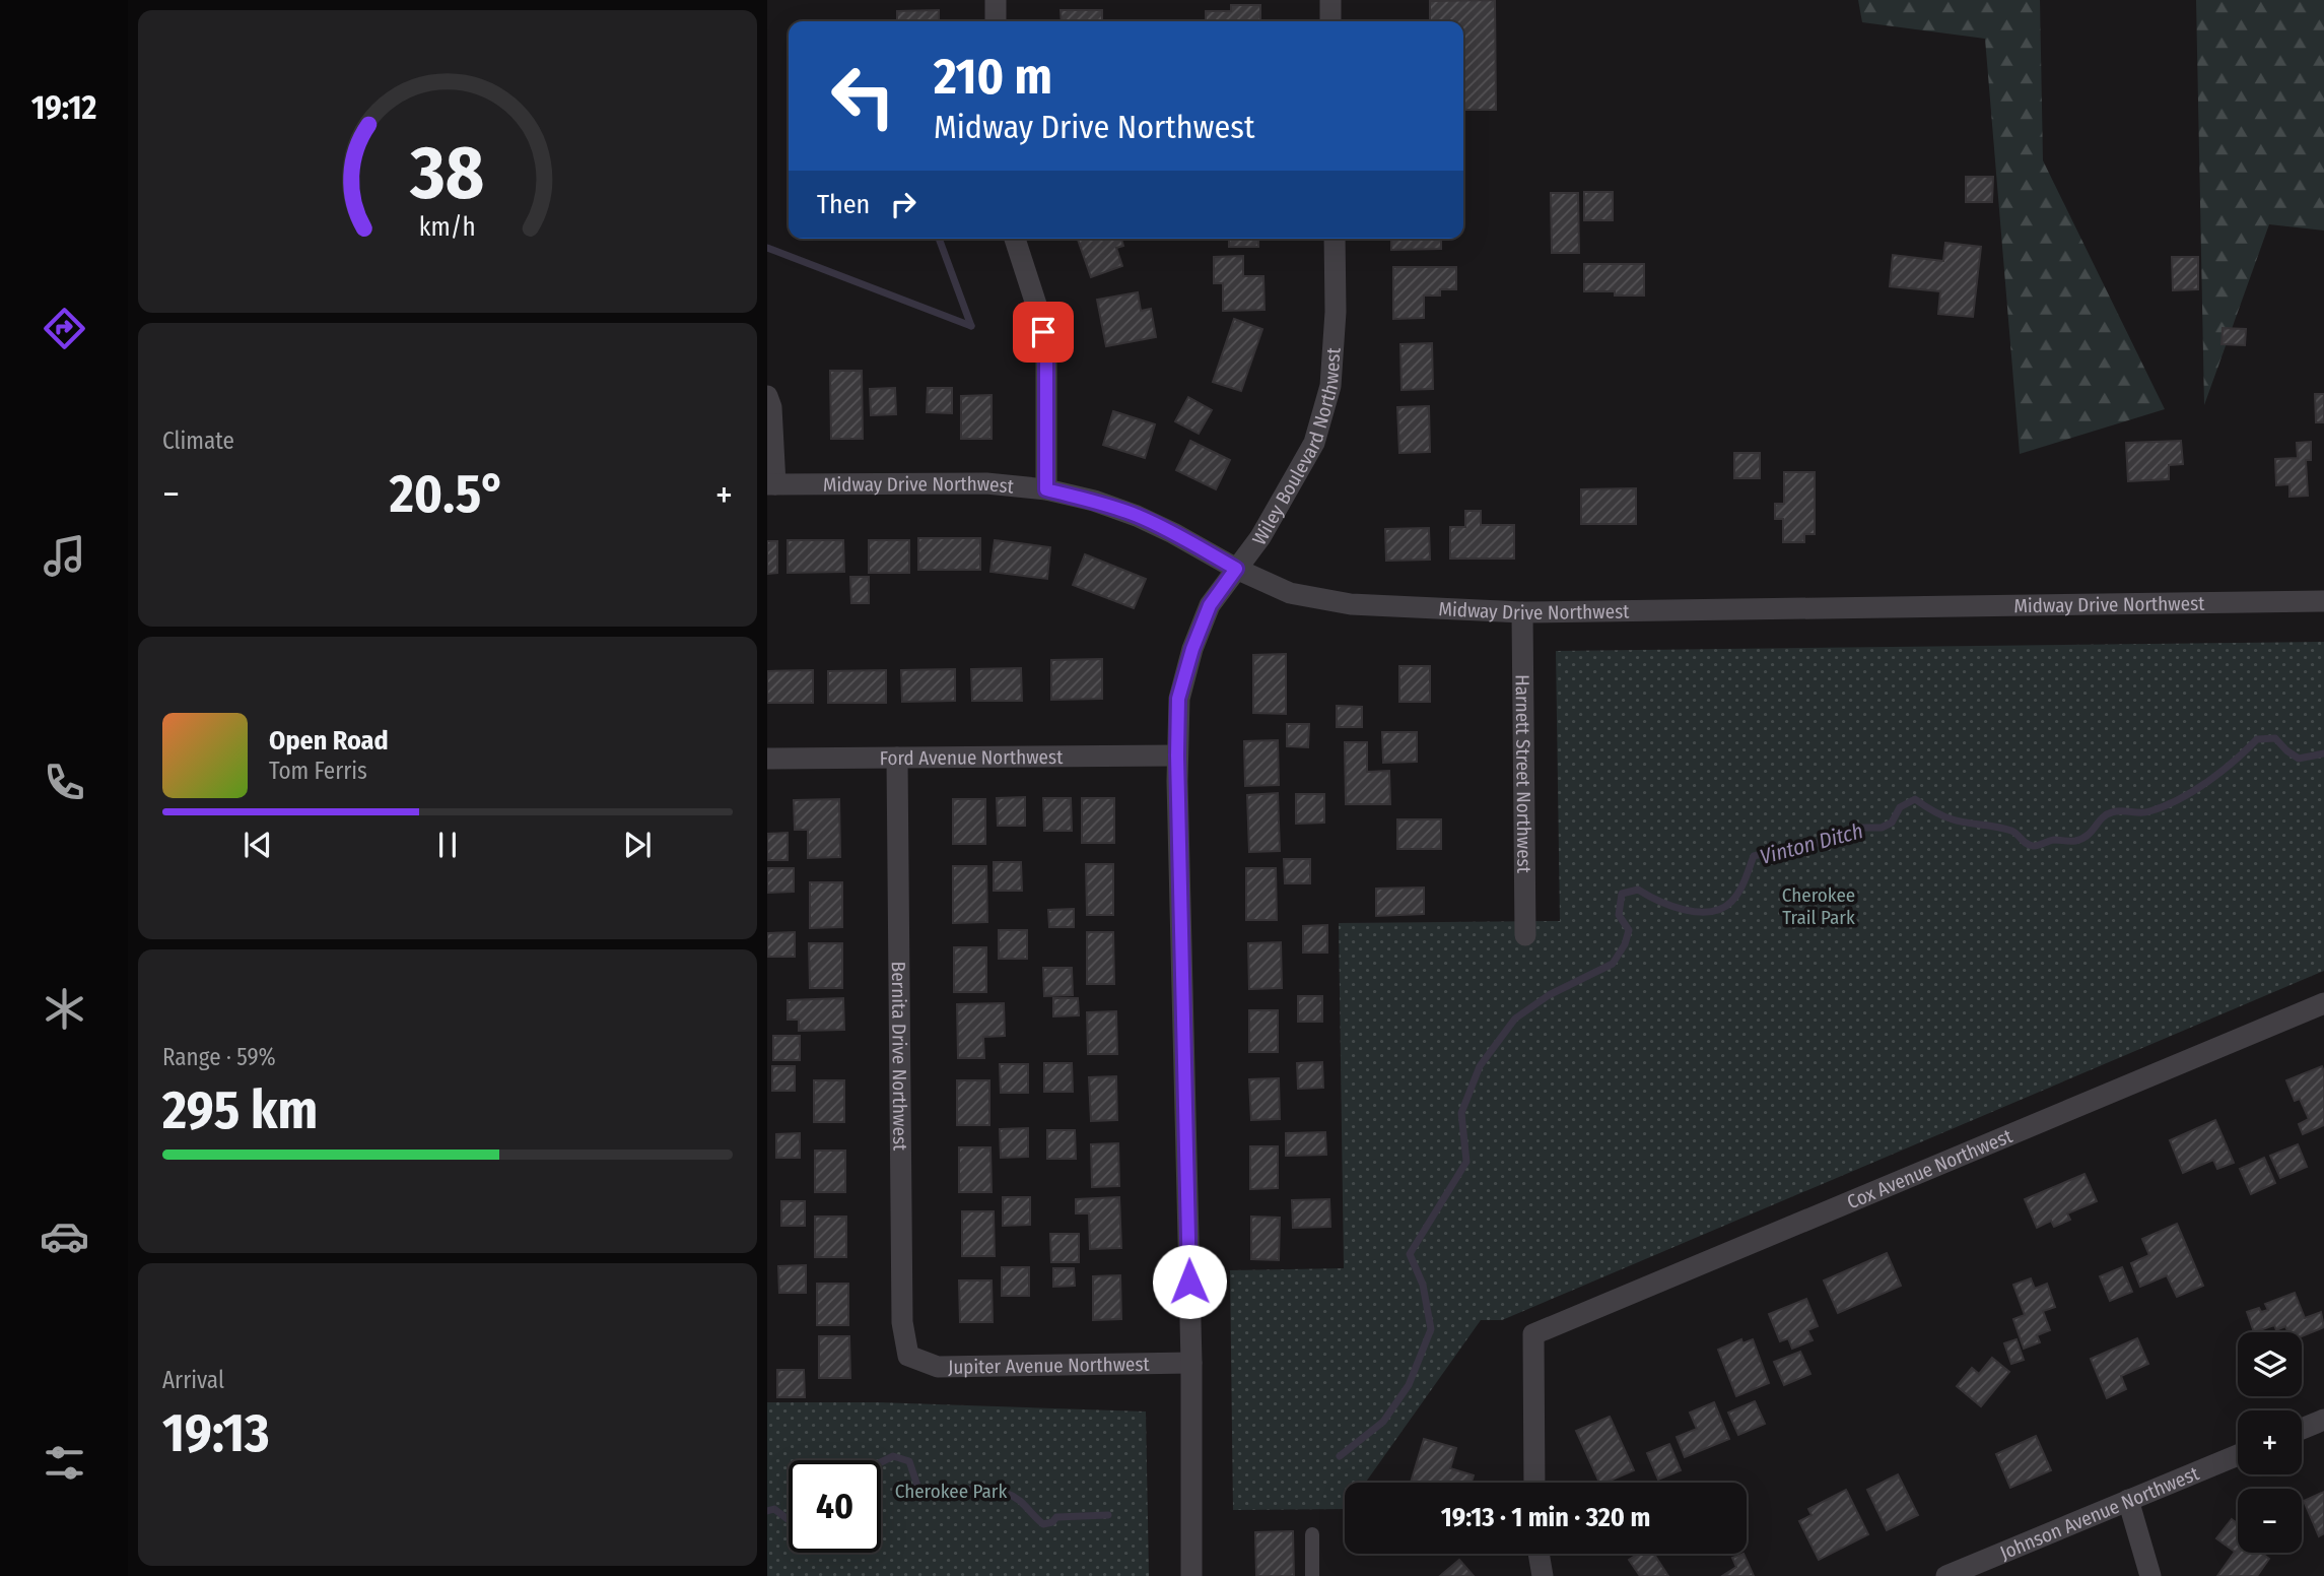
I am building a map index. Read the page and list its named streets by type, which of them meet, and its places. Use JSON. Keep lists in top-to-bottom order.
{
  "streets": {
    "street": [
      "Wiley Boulevard Northwest",
      "Midway Drive Northwest",
      "Ford Avenue Northwest",
      "Harnett Street Northwest",
      "Bernita Drive Northwest",
      "Cox Avenue Northwest",
      "Jupiter Avenue Northwest",
      "Johnson Avenue Northwest"
    ]
  },
  "crossings": [
    ["Wiley Boulevard Northwest", "Midway Drive Northwest"],
    ["Wiley Boulevard Northwest", "Ford Avenue Northwest"],
    ["Wiley Boulevard Northwest", "Jupiter Avenue Northwest"],
    ["Midway Drive Northwest", "Harnett Street Northwest"],
    ["Ford Avenue Northwest", "Bernita Drive Northwest"],
    ["Bernita Drive Northwest", "Jupiter Avenue Northwest"]
  ],
  "water": ["Vinton Ditch"],
  "parks": ["Cherokee Trail Park", "Cherokee Park"],
  "page": {
    "tabs": "19:12",
    "turn": ["210 m", "Midway Drive Northwest"],
    "then": "Then",
    "tile": [
      "Climate",
      ["Range · 59%", "295 km"],
      ["Arrival", "19:13"]
    ],
    "heat": ["−", "20.5°", "+"],
    "song": ["Open Road", "Tom Ferris"],
    "map_buttons": ["+", "−"],
    "limit": "40",
    "trip": "19:13 · 1 min · 320 m",
    "gauge": ["38", "km/h"]
  }
}
